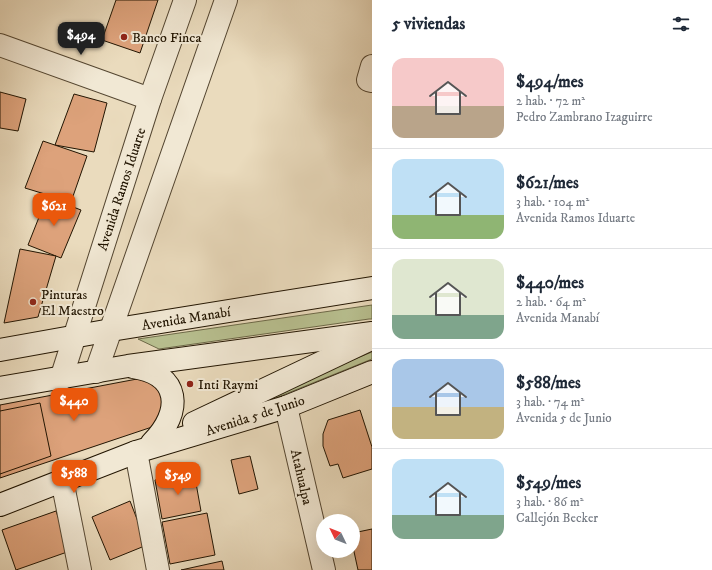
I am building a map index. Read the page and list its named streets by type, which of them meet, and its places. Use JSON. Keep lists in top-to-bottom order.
{
  "streets": {
    "street": [
      "Avenida Ramos Iduarte",
      "Avenida Manabí",
      "Avenida 5 de Junio",
      "Atahualpa"
    ]
  },
  "crossings": [
    ["Avenida Ramos Iduarte", "Avenida Manabí"],
    ["Avenida 5 de Junio", "Atahualpa"]
  ],
  "places": ["Banco Finca", "Pinturas El Maestro", "Inti Raymi"],
  "north": "top left",
  "page": {
    "heading": "5 viviendas",
    "price": [
      "$494",
      "$621",
      "$440",
      "$588",
      "$549"
    ],
    "list": [
      {
        "name": "$494/mes",
        "note": "2 hab. · 72 m² · Pedro Zambrano Izaguirre"
      },
      {
        "name": "$621/mes",
        "note": "3 hab. · 104 m² · Avenida Ramos Iduarte"
      },
      {
        "name": "$440/mes",
        "note": "2 hab. · 64 m² · Avenida Manabí"
      },
      {
        "name": "$588/mes",
        "note": "3 hab. · 74 m² · Avenida 5 de Junio"
      },
      {
        "name": "$549/mes",
        "note": "3 hab. · 86 m² · Callejón Becker"
      }
    ]
  }
}
